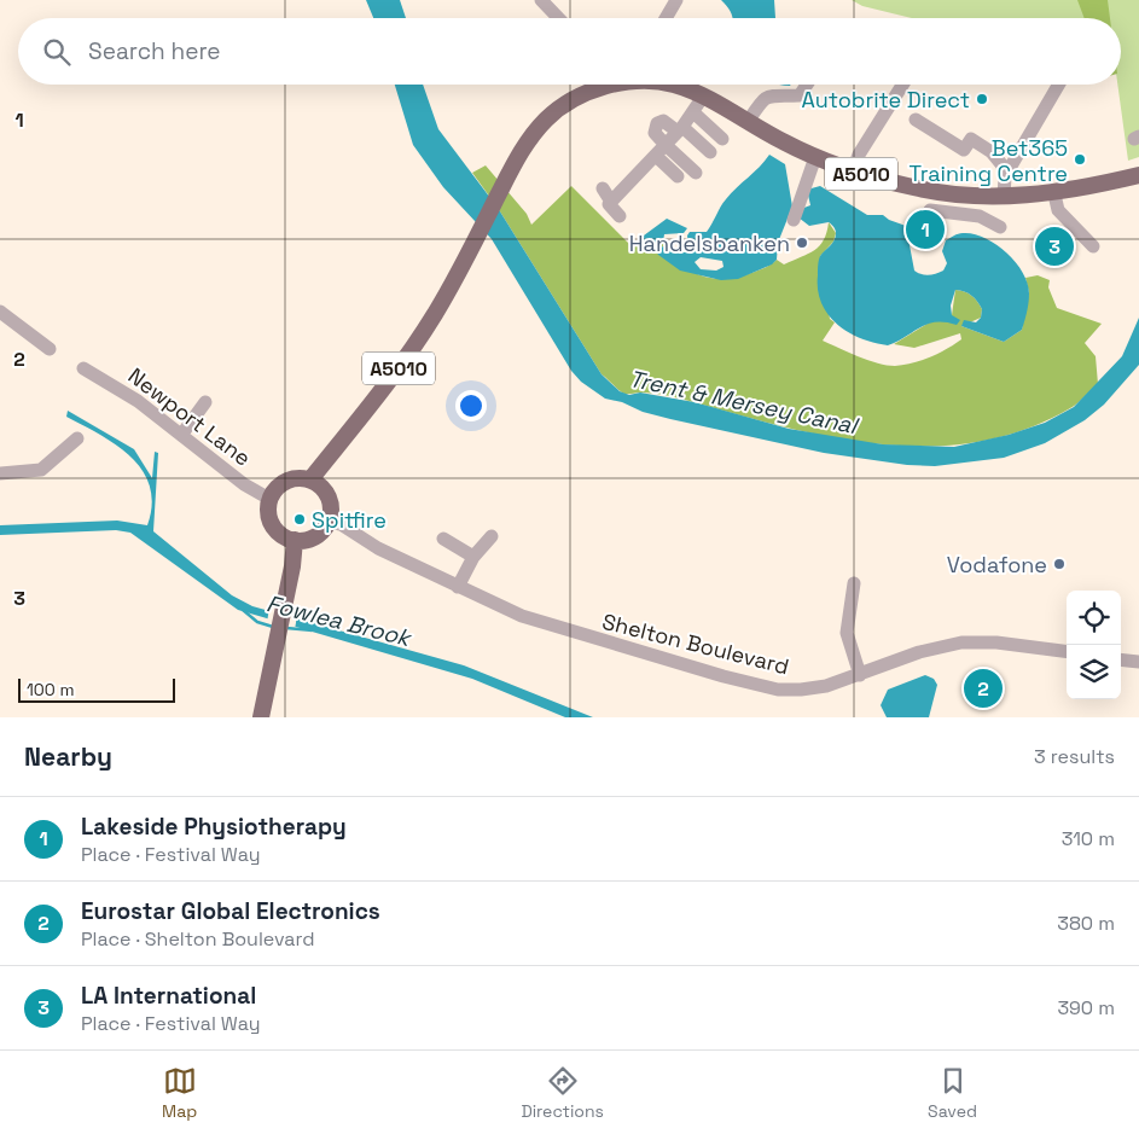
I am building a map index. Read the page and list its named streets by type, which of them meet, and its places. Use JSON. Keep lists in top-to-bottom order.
{
  "streets": {
    "main road": ["A5010"],
    "street": ["Newport Lane", "Shelton Boulevard"]
  },
  "crossings": [
    ["A5010", "Newport Lane"],
    ["A5010", "Shelton Boulevard"],
    ["Newport Lane", "Shelton Boulevard"]
  ],
  "water": ["Trent & Mersey Canal", "Fowlea Brook"],
  "places": [
    "Autobrite Direct",
    "Bet365 Training Centre",
    "Handelsbanken",
    "Spitfire",
    "Vodafone"
  ],
  "scale_bar": "100 m",
  "page": {
    "search": "Search here",
    "pins": ["1", "3", "2"],
    "scale": "100 m",
    "heading": ["Nearby", "3 results"],
    "list": [
      {
        "mark": "1",
        "name": "Lakeside Physiotherapy",
        "note": "Place · Festival Way",
        "value": "310 m"
      },
      {
        "mark": "2",
        "name": "Eurostar Global Electronics",
        "note": "Place · Shelton Boulevard",
        "value": "380 m"
      },
      {
        "mark": "3",
        "name": "LA International",
        "note": "Place · Festival Way",
        "value": "390 m"
      }
    ],
    "nav": ["Map", "Directions", "Saved"]
  },
  "grid": {
    "rows": ["1", "2", "3"]
  }
}
